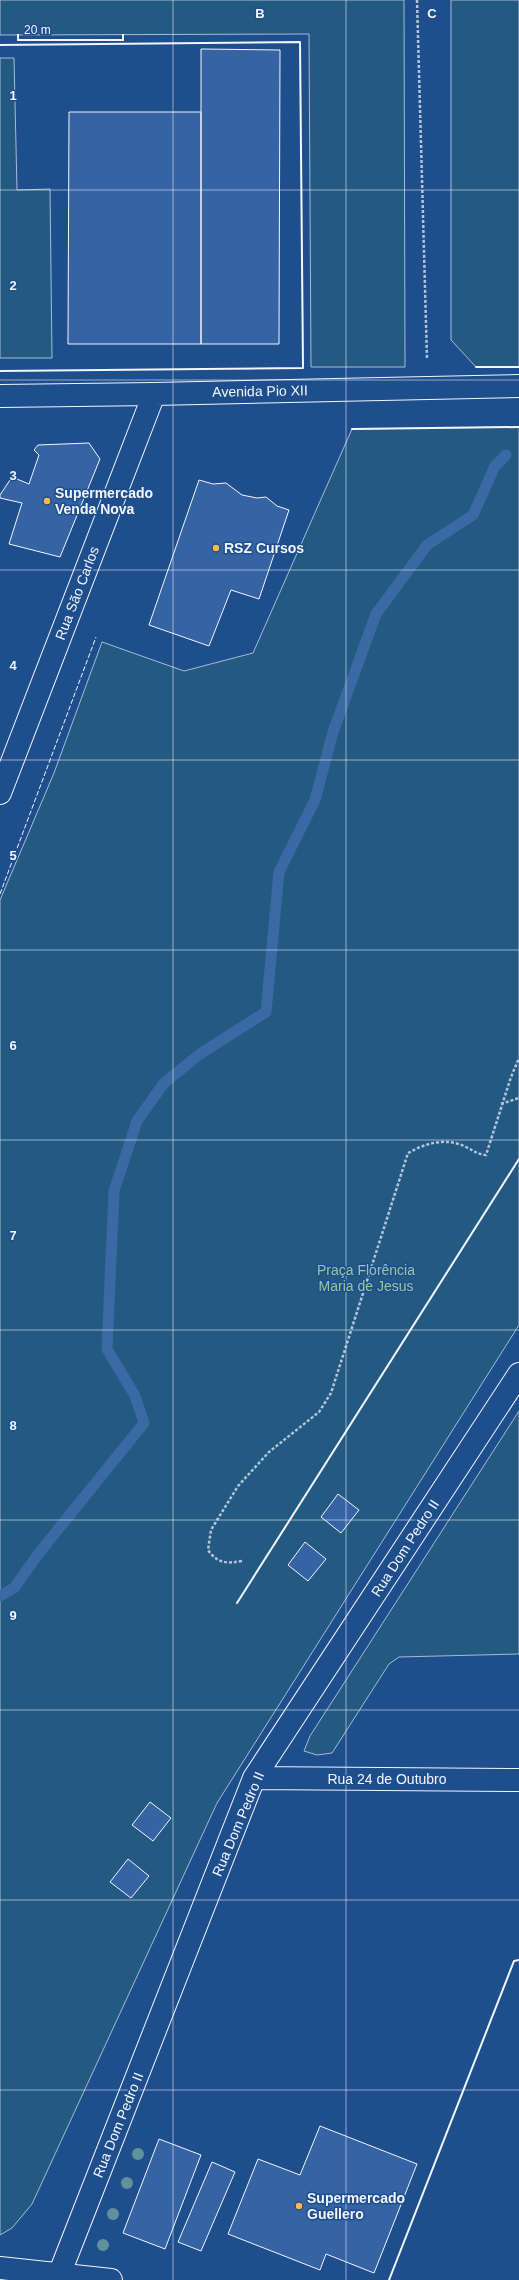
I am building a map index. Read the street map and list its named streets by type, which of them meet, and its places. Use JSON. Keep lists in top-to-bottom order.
{
  "streets": {
    "street": [
      "Avenida Pio XII",
      "Rua São Carlos",
      "Rua Dom Pedro II",
      "Rua 24 de Outubro"
    ]
  },
  "crossings": [
    ["Avenida Pio XII", "Rua São Carlos"],
    ["Rua Dom Pedro II", "Rua 24 de Outubro"]
  ],
  "parks": ["Praça Florência Maria de Jesus"],
  "places": ["Supermercado Venda Nova", "RSZ Cursos", "Supermercado Guellero"],
  "scale_bar": "20 m",
  "grid": {
    "columns": ["B", "C"],
    "rows": [
      "1",
      "2",
      "3",
      "4",
      "5",
      "6",
      "7",
      "8",
      "9"
    ]
  }
}
